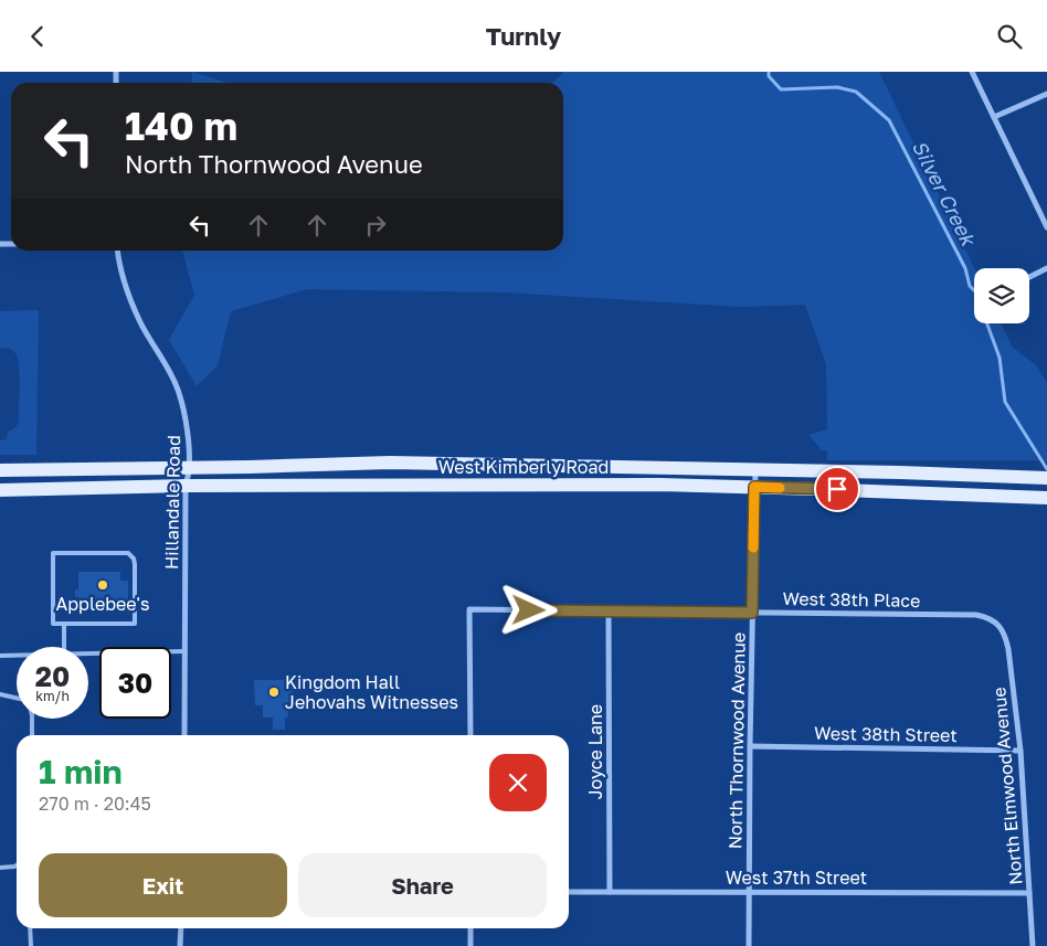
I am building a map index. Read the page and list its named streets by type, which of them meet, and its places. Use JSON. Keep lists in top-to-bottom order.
{
  "streets": {
    "main road": ["West Kimberly Road"],
    "street": [
      "Hillandale Road",
      "West 38th Place",
      "West 38th Street",
      "North Thornwood Avenue",
      "Joyce Lane",
      "North Elmwood Avenue",
      "West 37th Street"
    ]
  },
  "crossings": [
    ["West Kimberly Road", "Hillandale Road"],
    ["West Kimberly Road", "North Thornwood Avenue"],
    ["West 38th Place", "North Thornwood Avenue"],
    ["West 38th Place", "Joyce Lane"],
    ["West 38th Place", "North Elmwood Avenue"],
    ["West 38th Street", "North Thornwood Avenue"],
    ["West 38th Street", "North Elmwood Avenue"],
    ["North Thornwood Avenue", "West 37th Street"],
    ["Joyce Lane", "West 37th Street"],
    ["North Elmwood Avenue", "West 37th Street"]
  ],
  "water": ["Silver Creek"],
  "places": ["Applebee's", "Kingdom Hall Jehovahs Witnesses"],
  "page": {
    "header": "Turnly",
    "turn": ["140 m", "North Thornwood Avenue"],
    "speed": "20 km/h",
    "limit": "30",
    "heading": ["1 min", "270 m · 20:45"],
    "buttons": ["Exit", "Share"]
  }
}
